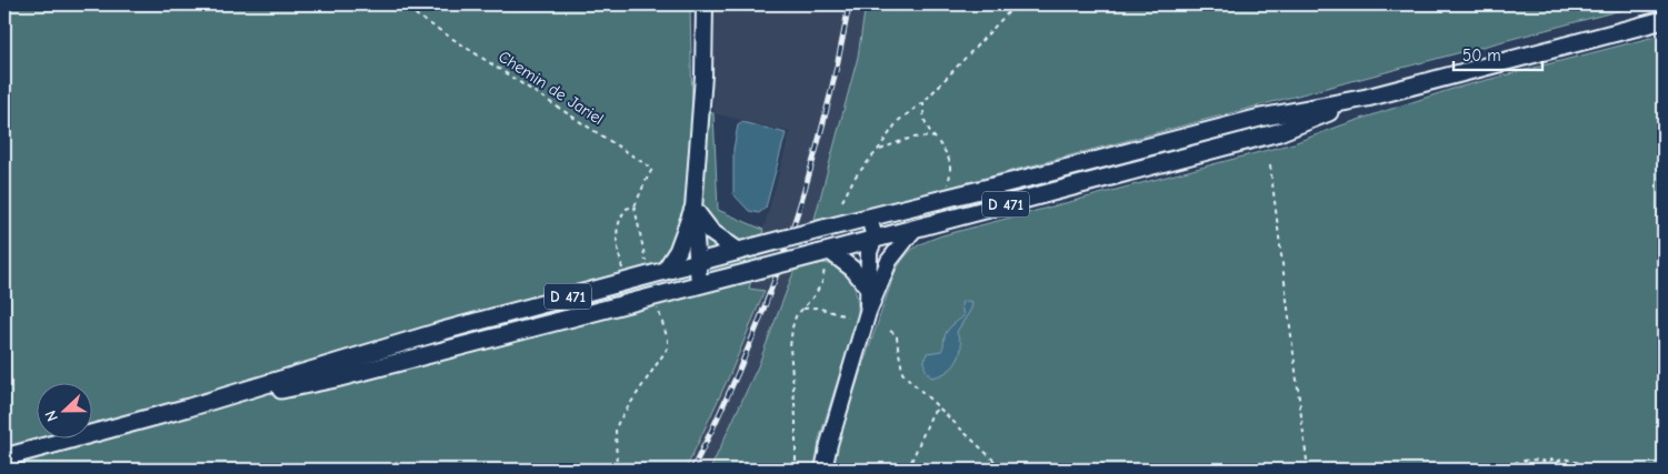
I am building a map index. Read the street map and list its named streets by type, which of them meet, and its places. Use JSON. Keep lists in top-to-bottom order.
{
  "streets": {
    "main road": ["D 471"],
    "path": ["Chemin de Jariel"]
  },
  "scale_bar": "50 m",
  "north": "left"
}
